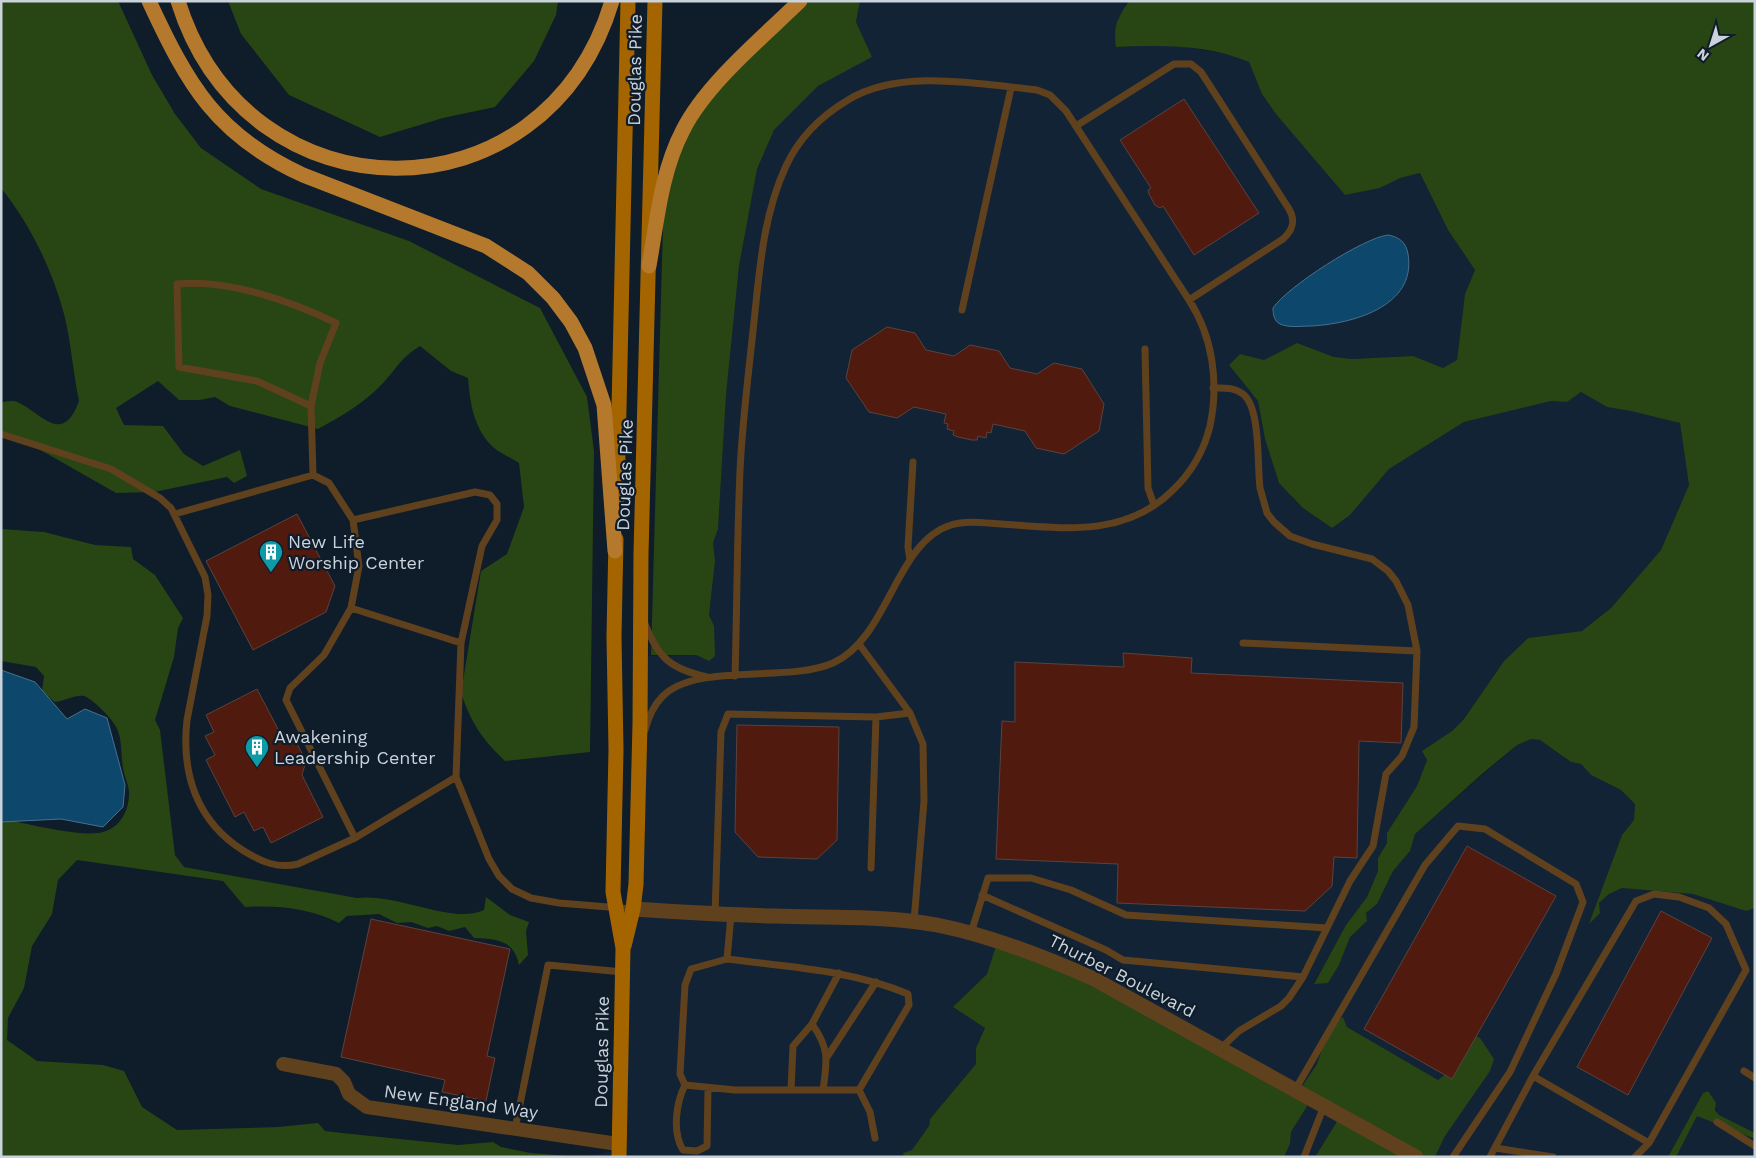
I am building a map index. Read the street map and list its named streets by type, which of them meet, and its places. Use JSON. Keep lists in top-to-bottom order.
{
  "streets": {
    "main road": ["Douglas Pike"],
    "street": ["Thurber Boulevard", "New England Way"]
  },
  "crossings": [
    ["Douglas Pike", "Thurber Boulevard"],
    ["Douglas Pike", "New England Way"]
  ],
  "places": {
    "building": ["New Life Worship Center", "Awakening Leadership Center"]
  },
  "north": "bottom left"
}
